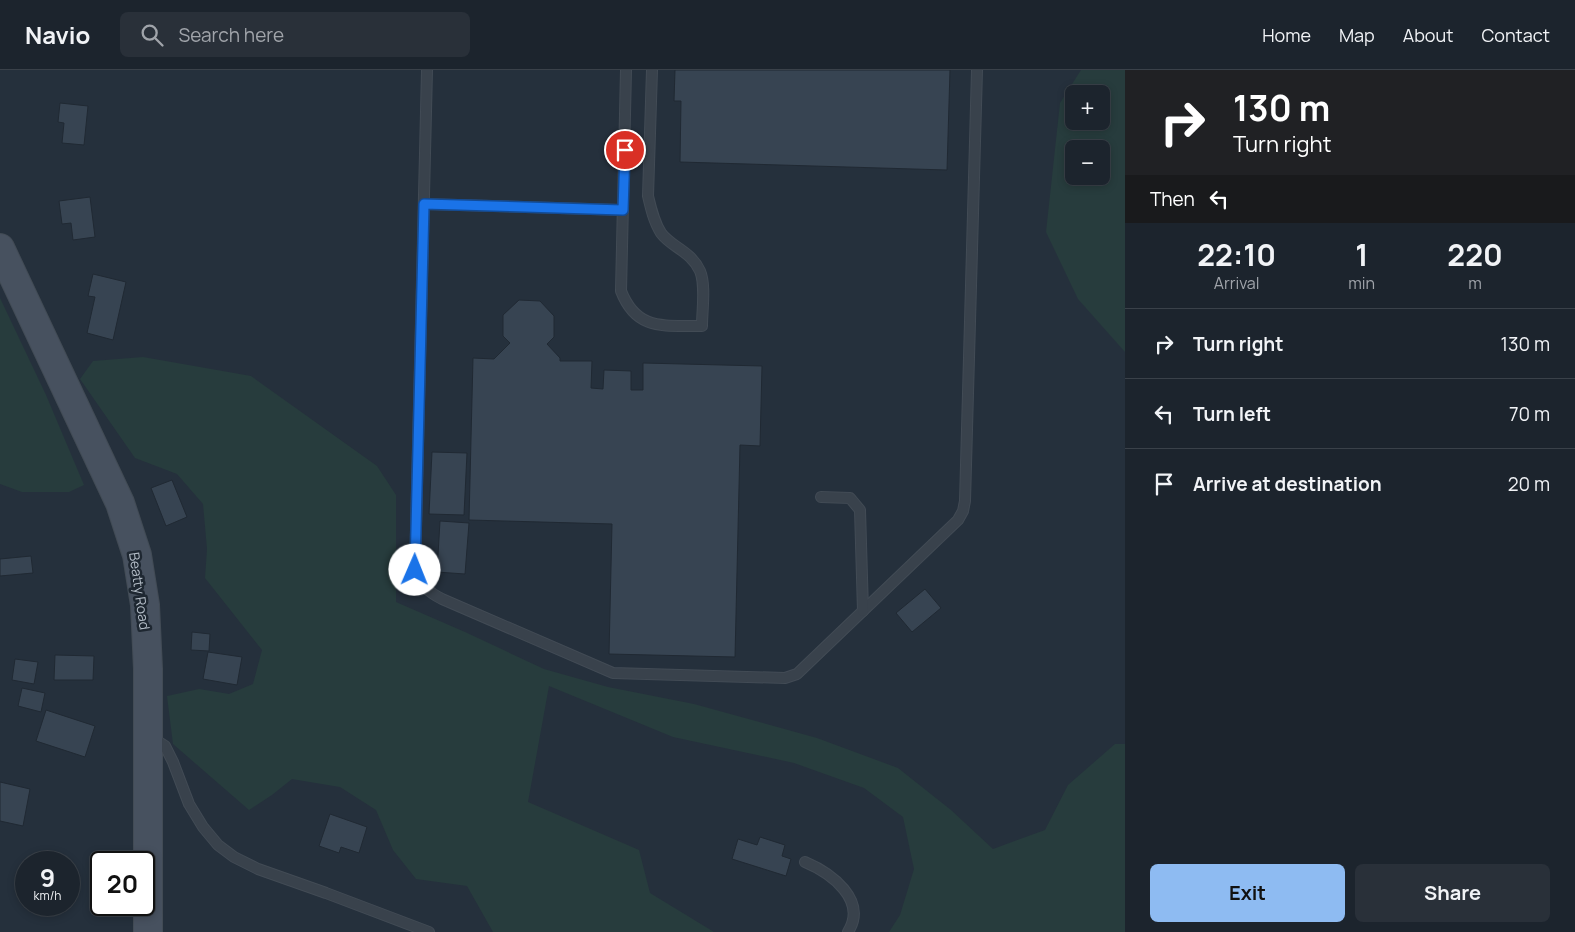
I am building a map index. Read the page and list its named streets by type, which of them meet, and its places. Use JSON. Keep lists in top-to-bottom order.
{
  "streets": {
    "street": ["Beatty Road"]
  },
  "page": {
    "header": "Navio",
    "search": "Search here",
    "nav": [
      "Home",
      "Map",
      "About",
      "Contact"
    ],
    "turn": ["130 m", "Turn right"],
    "map_buttons": ["+", "−"],
    "then": "Then",
    "eta": [
      "22:10",
      "Arrival",
      "1",
      "min",
      "220",
      "m"
    ],
    "list": [
      {
        "name": "Turn right",
        "value": "130 m"
      },
      {
        "name": "Turn left",
        "value": "70 m"
      },
      {
        "name": "Arrive at destination",
        "value": "20 m"
      }
    ],
    "speed": "9 km/h",
    "limit": "20",
    "buttons": ["Exit", "Share"]
  }
}
